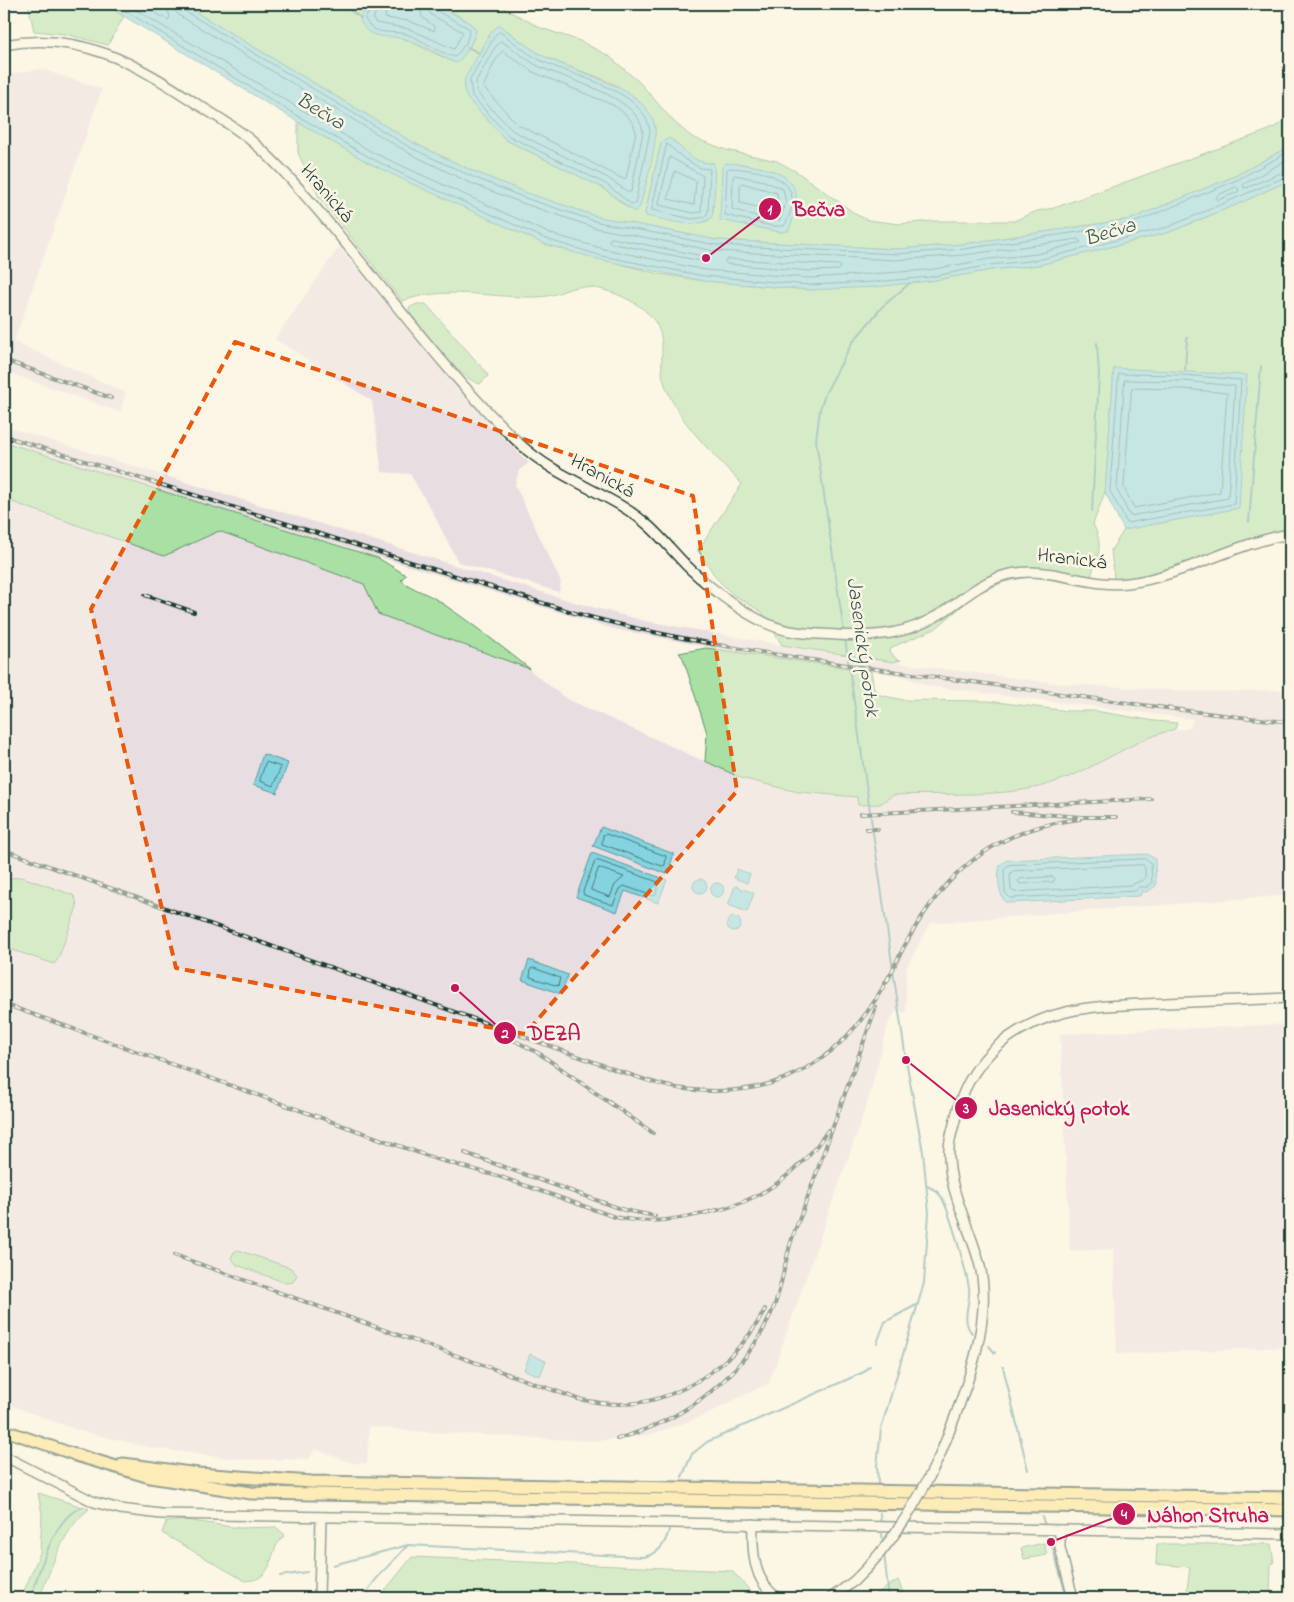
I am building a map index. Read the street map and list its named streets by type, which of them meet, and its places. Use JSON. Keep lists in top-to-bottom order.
{
  "streets": {
    "street": ["Hranická"]
  },
  "water": ["Bečva", "Jasenický potok"],
  "places": [
    "Bečva",
    "DEZA",
    "Jasenický potok",
    "Náhon Struha"
  ]
}
